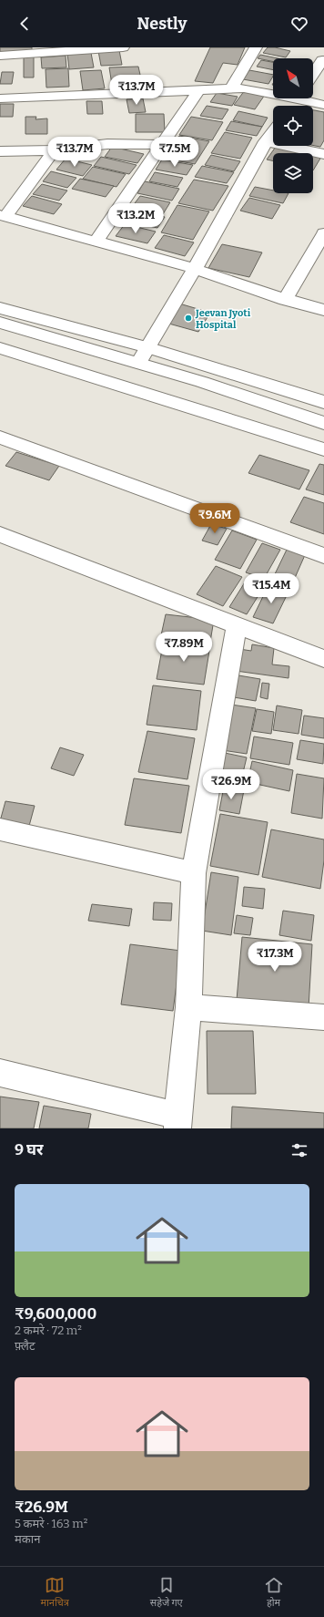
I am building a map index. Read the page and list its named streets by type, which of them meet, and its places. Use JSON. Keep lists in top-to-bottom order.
{
  "places": ["Jeevan Jyoti Hospital"],
  "north": "top left",
  "page": {
    "header": "Nestly",
    "price": [
      "₹13.7M",
      "₹13.7M",
      "₹7.5M",
      "₹13.2M",
      "₹9.6M",
      "₹15.4M",
      "₹7.89M",
      "₹26.9M",
      "₹17.3M"
    ],
    "heading": "9 घर",
    "list": [
      {
        "name": "₹9,600,000",
        "note": "2 कमरे · 72 m² · फ़्लैट"
      },
      {
        "name": "₹26.9M",
        "note": "5 कमरे · 163 m² · मकान"
      }
    ],
    "tabs": ["मानचित्र", "सहेजे गए", "होम"]
  }
}
